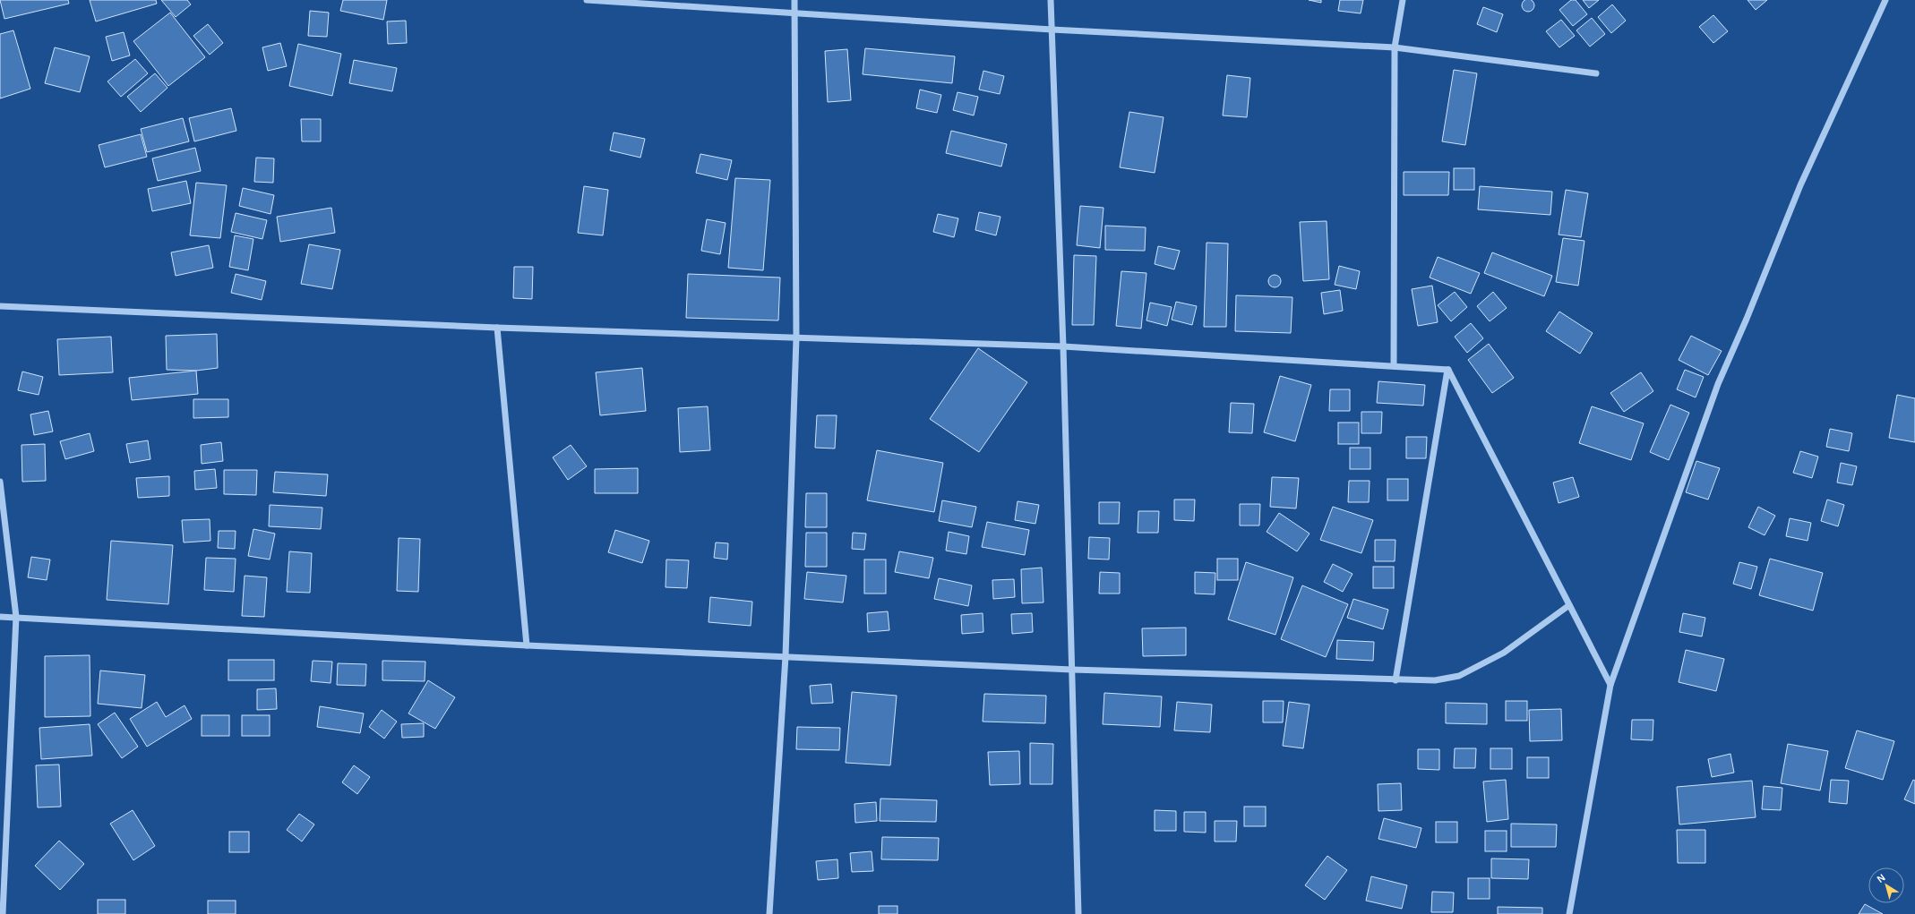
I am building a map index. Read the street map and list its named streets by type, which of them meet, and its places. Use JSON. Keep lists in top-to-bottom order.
{
  "north": "top left"
}
